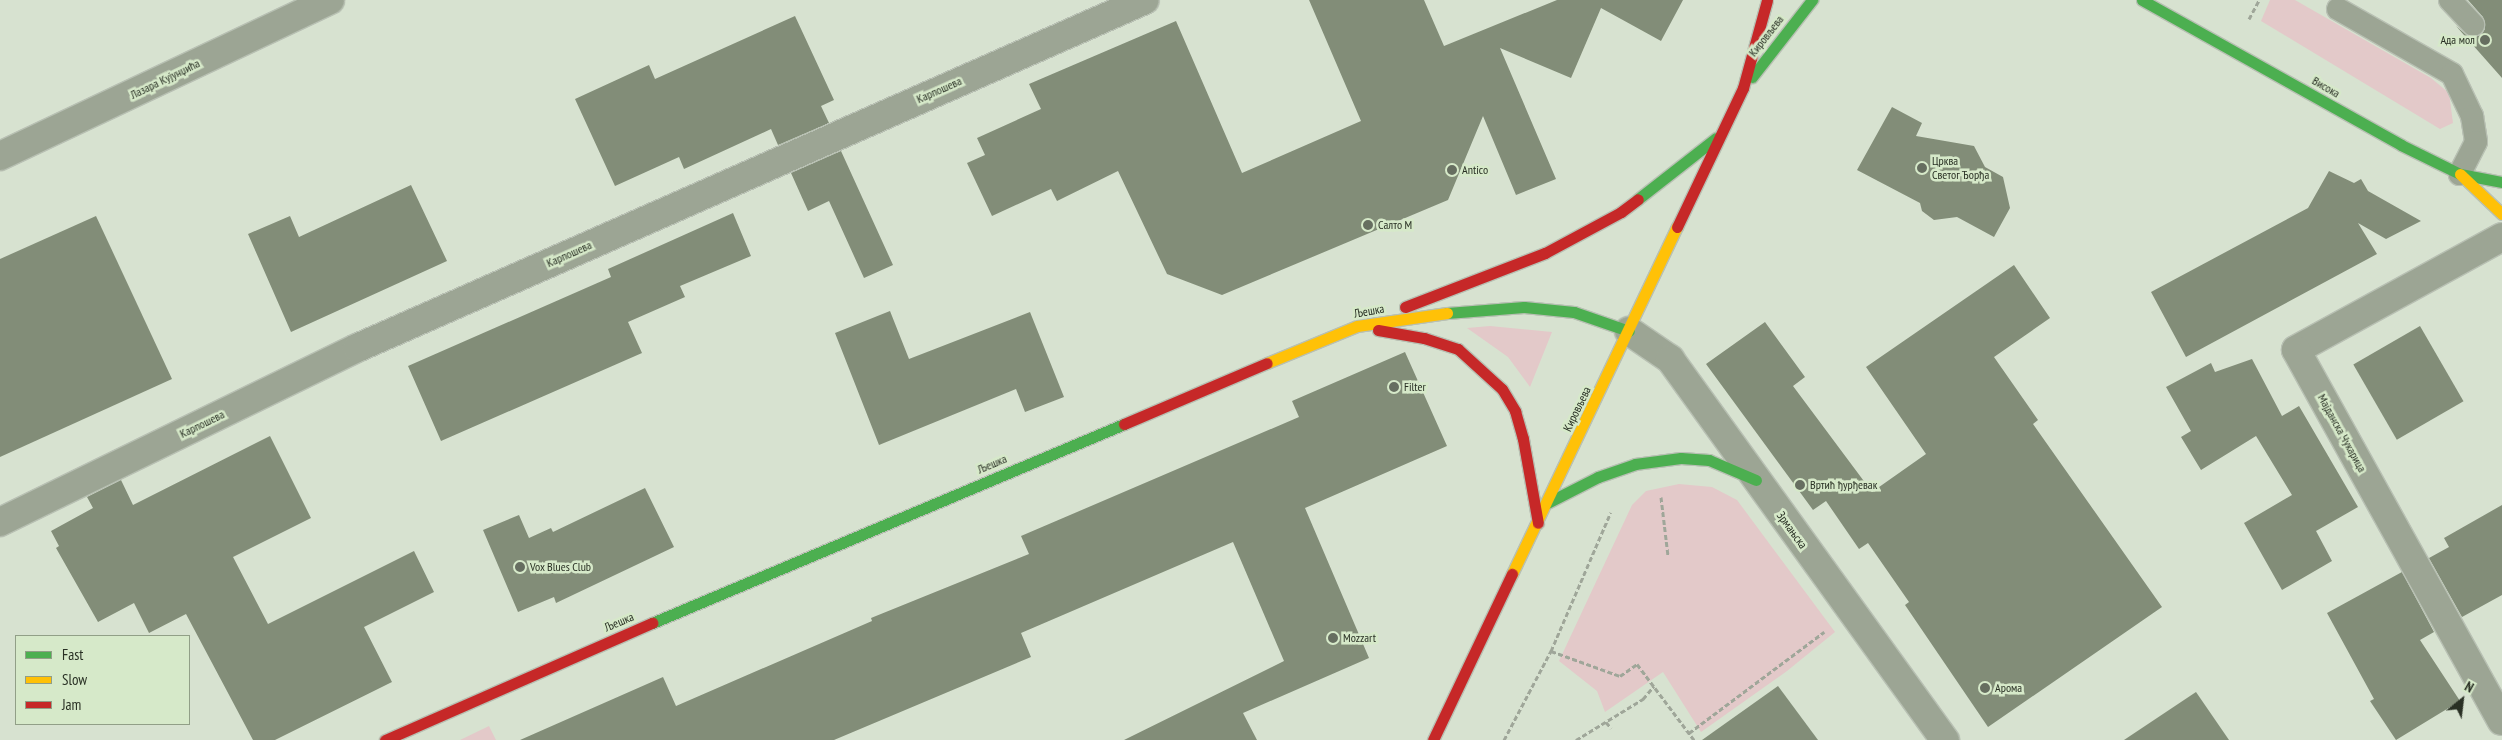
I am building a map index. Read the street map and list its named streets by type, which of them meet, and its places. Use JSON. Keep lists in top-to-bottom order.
{
  "streets": {
    "main road": ["Кировљева", "Висока", "Љешка"],
    "street": [
      "Лазара Кујунџића",
      "Карпошева",
      "Мајданска Чукарица",
      "Зрмањска"
    ]
  },
  "crossings": [
    ["Кировљева", "Љешка"],
    ["Кировљева", "Зрмањска"],
    ["Љешка", "Зрмањска"]
  ],
  "places": [
    "Ада мол",
    "Црква Светог Ђорђа",
    "Antico",
    "Салто М",
    "Filter",
    "Вртић ђурђевак",
    "Vox Blues Club",
    "Mozzart",
    "Арома"
  ],
  "legend": ["Fast", "Slow", "Jam"],
  "north": "top right"
}
